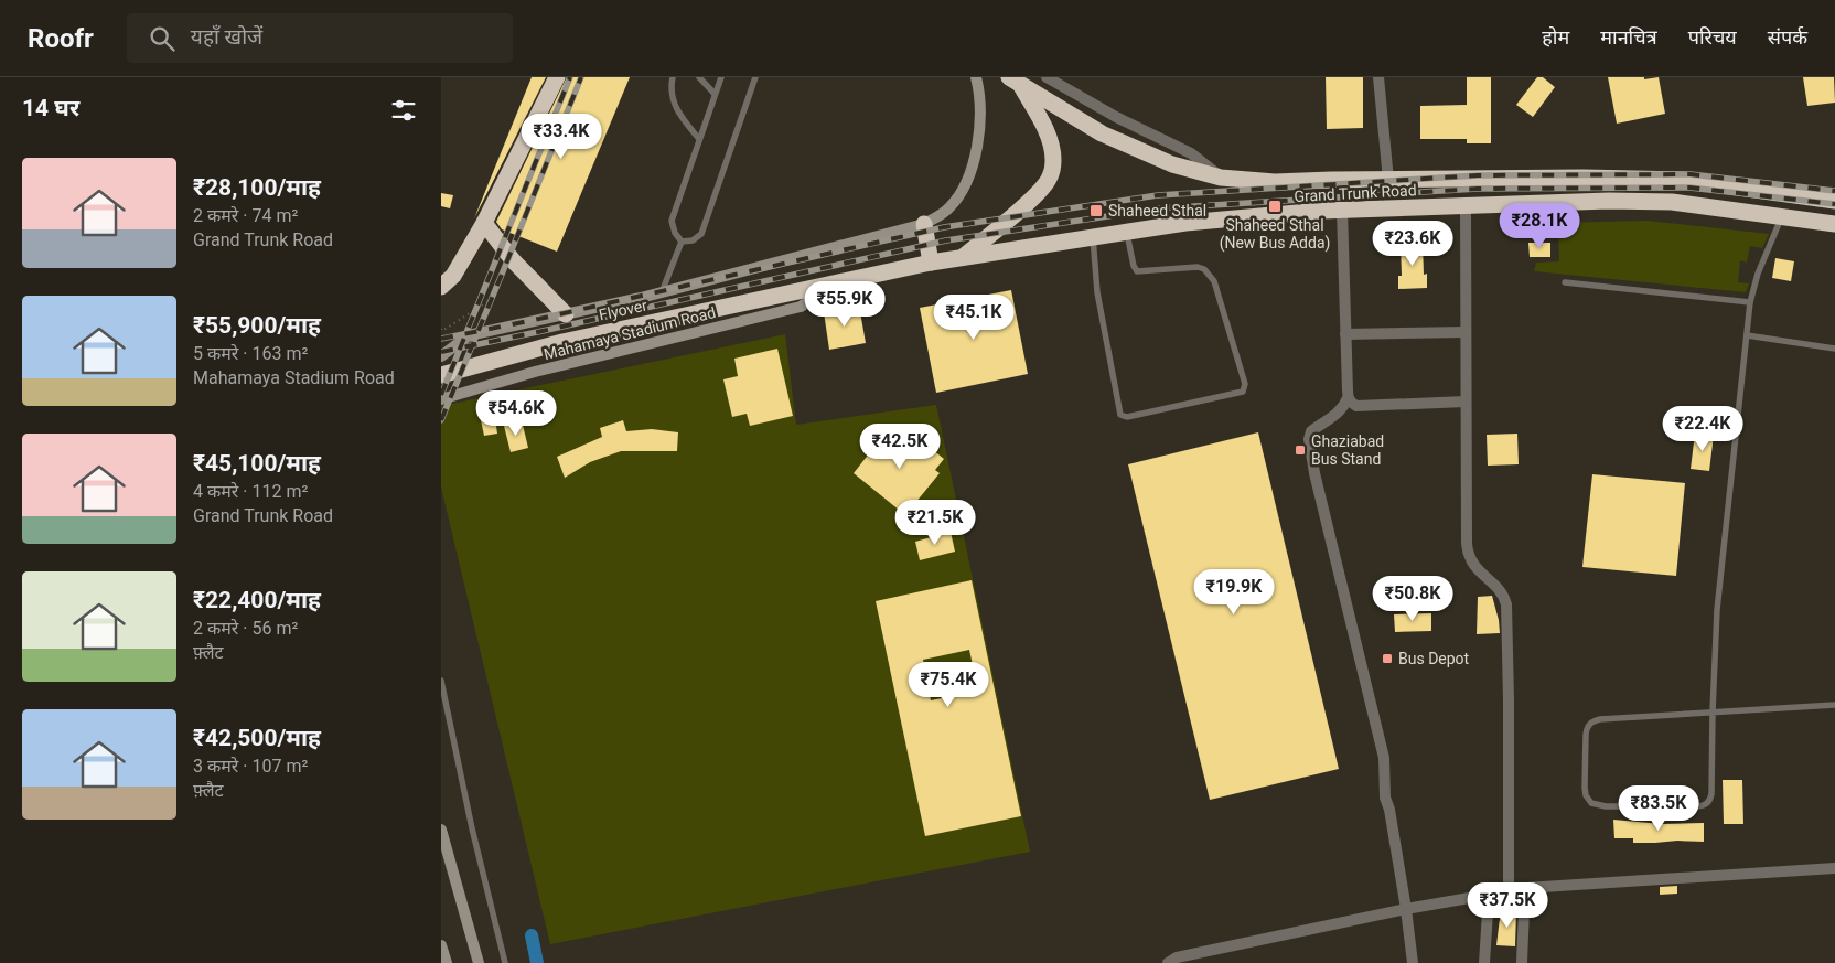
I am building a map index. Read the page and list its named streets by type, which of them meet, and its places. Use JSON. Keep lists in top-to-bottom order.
{
  "streets": {
    "highway": ["Grand Trunk Road", "Flyover"],
    "main road": ["Mahamaya Stadium Road"]
  },
  "crossings": [
    ["Grand Trunk Road", "Flyover"],
    ["Grand Trunk Road", "Mahamaya Stadium Road"],
    ["Flyover", "Mahamaya Stadium Road"]
  ],
  "places": {
    "transit": [
      "Shaheed Sthal (New Bus Adda)",
      "Shaheed Sthal",
      "Ghaziabad Bus Stand",
      "Bus Depot"
    ]
  },
  "page": {
    "header": "Roofr",
    "search": "यहाँ खोजें",
    "nav": [
      "होम",
      "मानचित्र",
      "परिचय",
      "संपर्क"
    ],
    "heading": "14 घर",
    "price": [
      "₹33.4K",
      "₹28.1K",
      "₹23.6K",
      "₹55.9K",
      "₹45.1K",
      "₹54.6K",
      "₹22.4K",
      "₹42.5K",
      "₹21.5K",
      "₹19.9K",
      "₹50.8K",
      "₹75.4K",
      "₹83.5K",
      "₹37.5K"
    ],
    "list": [
      {
        "name": "₹28,100/माह",
        "note": "2 कमरे · 74 m² · Grand Trunk Road"
      },
      {
        "name": "₹55,900/माह",
        "note": "5 कमरे · 163 m² · Mahamaya Stadium Road"
      },
      {
        "name": "₹45,100/माह",
        "note": "4 कमरे · 112 m² · Grand Trunk Road"
      },
      {
        "name": "₹22,400/माह",
        "note": "2 कमरे · 56 m² · फ़्लैट"
      },
      {
        "name": "₹42,500/माह",
        "note": "3 कमरे · 107 m² · फ़्लैट"
      }
    ]
  }
}
